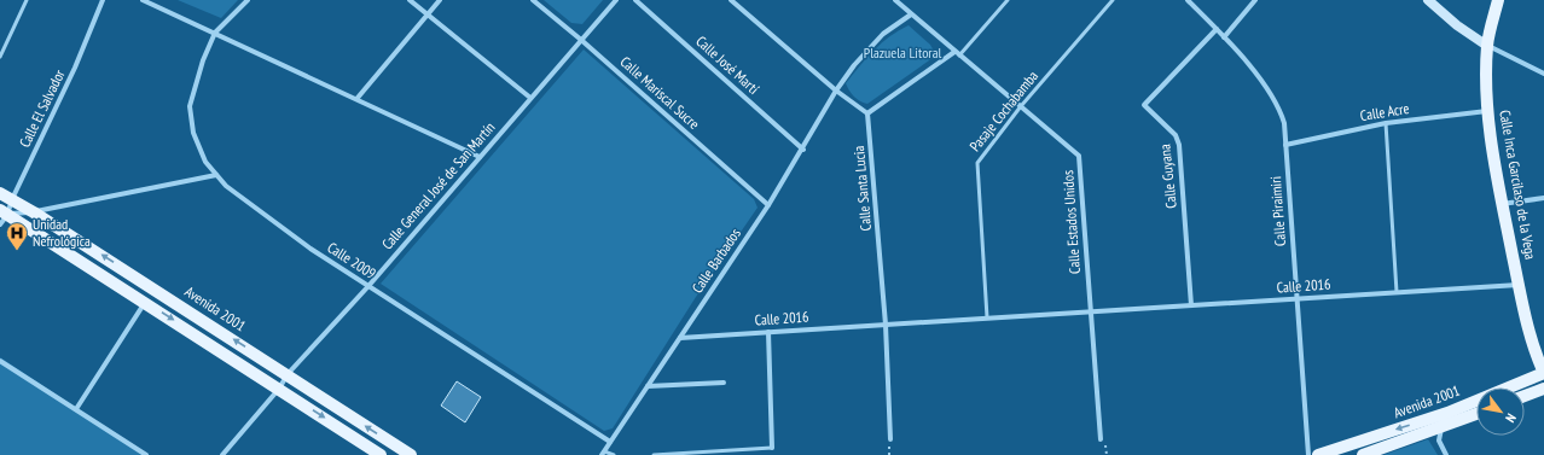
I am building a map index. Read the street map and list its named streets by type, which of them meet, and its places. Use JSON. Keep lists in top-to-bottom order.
{
  "streets": {
    "main road": ["Calle Inca Garcilaso de la Vega", "Avenida 2001"],
    "street": [
      "Calle José Martí",
      "Calle Mariscal Sucre",
      "Calle El Salvador",
      "Calle Acre",
      "Calle Guyana",
      "Calle General José de San Martín",
      "Calle Santa Lucia",
      "Calle Piraimiri",
      "Calle Estados Unidos",
      "Calle 2009",
      "Calle Barbados",
      "Calle 2016"
    ],
    "lane": ["Pasaje Cochabamba"]
  },
  "crossings": [
    ["Calle José Martí", "Calle Barbados"],
    ["Calle Mariscal Sucre", "Calle General José de San Martín"],
    ["Calle Mariscal Sucre", "Calle Barbados"],
    ["Calle El Salvador", "Avenida 2001"],
    ["Pasaje Cochabamba", "Calle Estados Unidos"],
    ["Pasaje Cochabamba", "Calle 2016"],
    ["Calle Acre", "Calle Inca Garcilaso de la Vega"],
    ["Calle Acre", "Calle Piraimiri"],
    ["Calle Guyana", "Calle Piraimiri"],
    ["Calle Guyana", "Calle 2016"],
    ["Calle Inca Garcilaso de la Vega", "Calle 2016"],
    ["Calle Inca Garcilaso de la Vega", "Avenida 2001"],
    ["Calle General José de San Martín", "Calle 2009"],
    ["Calle General José de San Martín", "Avenida 2001"],
    ["Calle Santa Lucia", "Calle 2016"],
    ["Calle Piraimiri", "Calle 2016"],
    ["Calle Estados Unidos", "Calle Barbados"],
    ["Calle Estados Unidos", "Calle 2016"],
    ["Calle 2009", "Calle Barbados"],
    ["Calle Barbados", "Calle 2016"]
  ],
  "parks": ["Plazuela Litoral"],
  "places": {
    "hospital": ["Unidad Nefrológica"]
  },
  "north": "bottom right"
}
